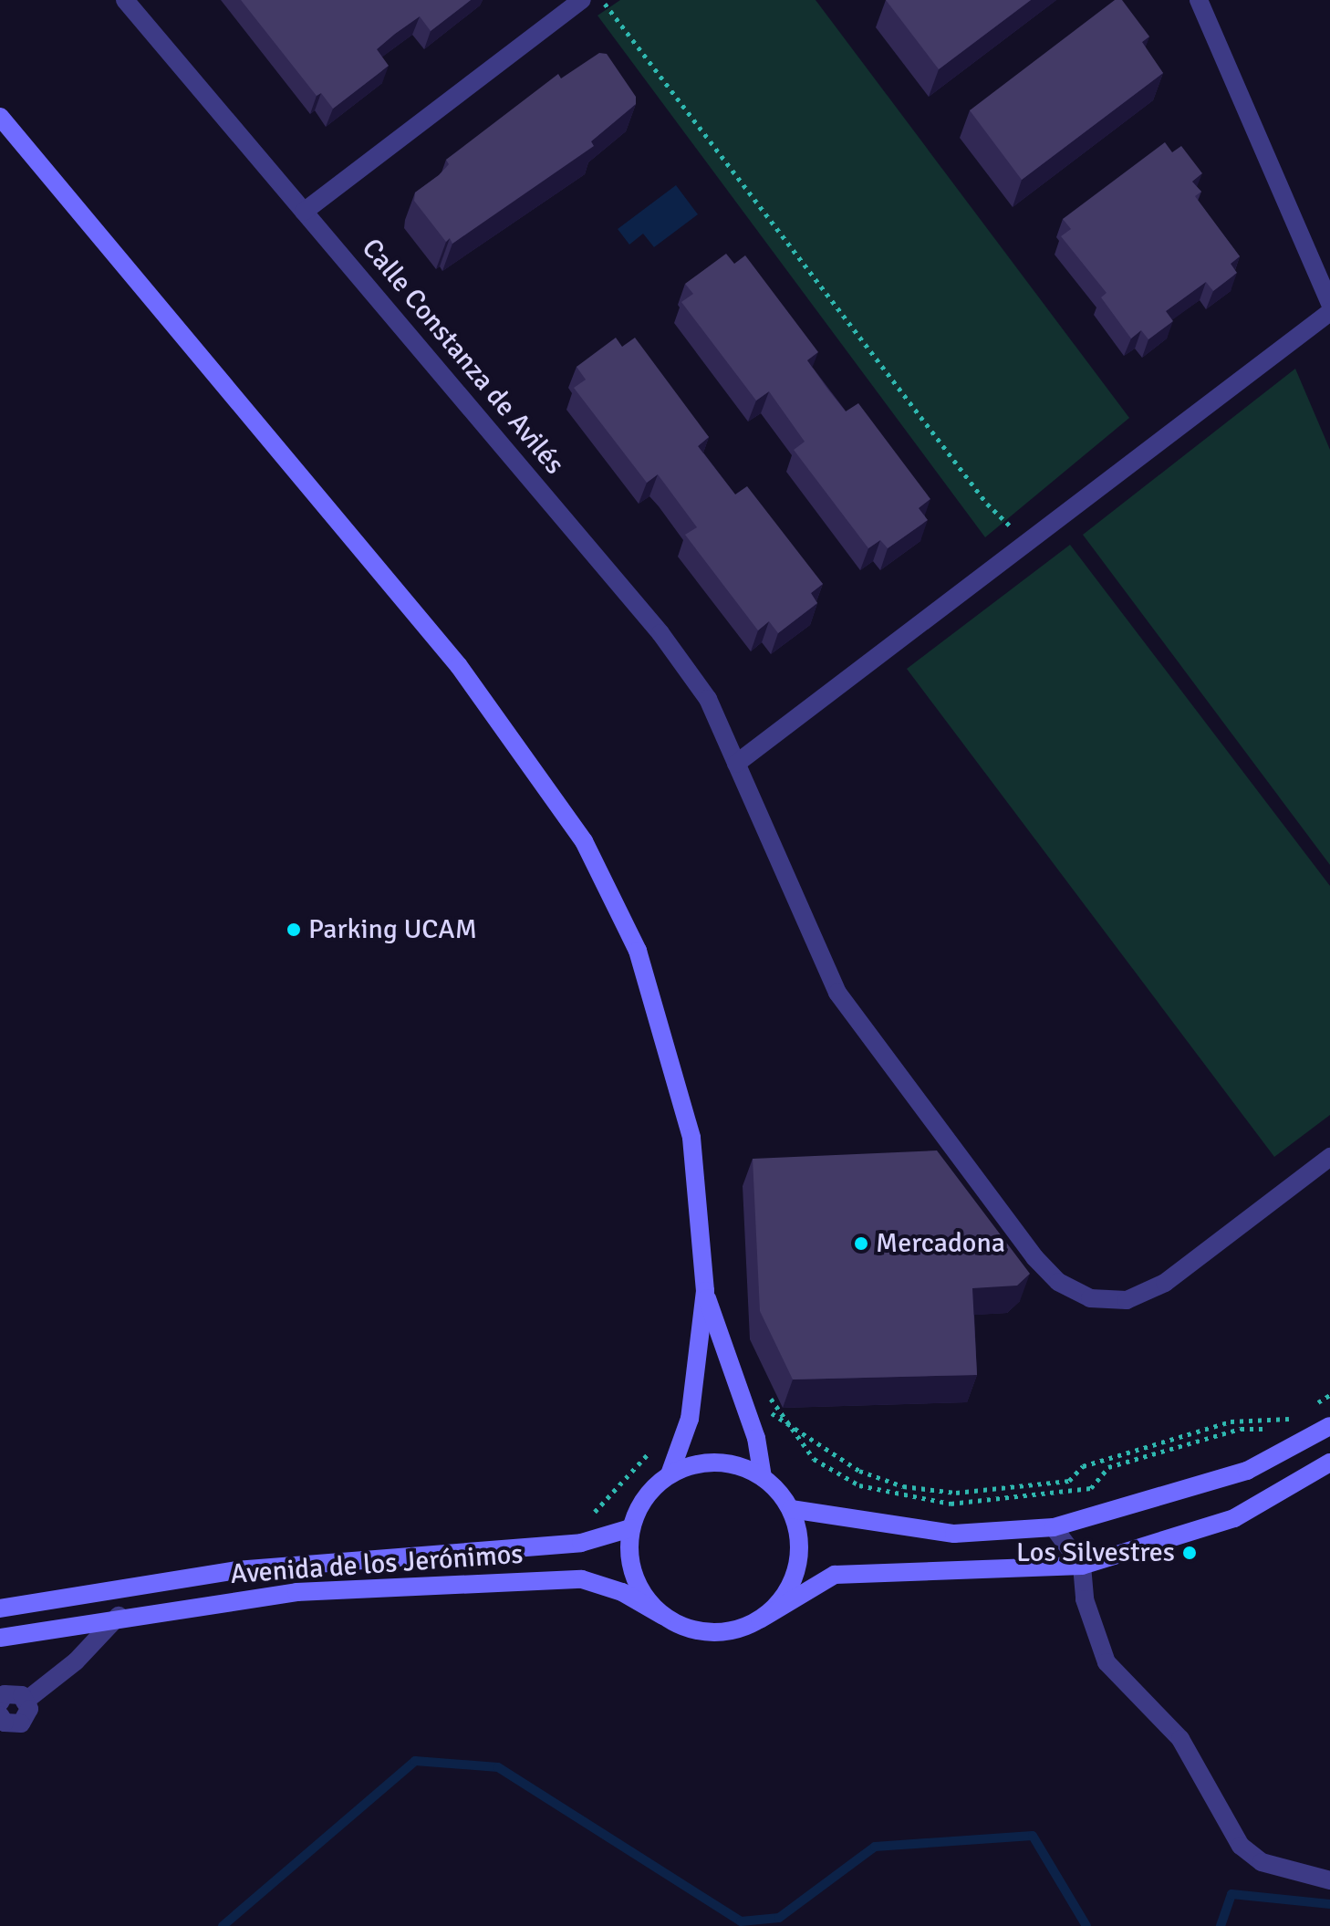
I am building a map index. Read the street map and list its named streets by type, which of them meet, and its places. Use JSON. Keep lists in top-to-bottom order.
{
  "streets": {
    "main road": ["Avenida de los Jerónimos"],
    "street": ["Calle Constanza de Avilés"]
  },
  "places": ["Parking UCAM", "Mercadona", "Los Silvestres"]
}
